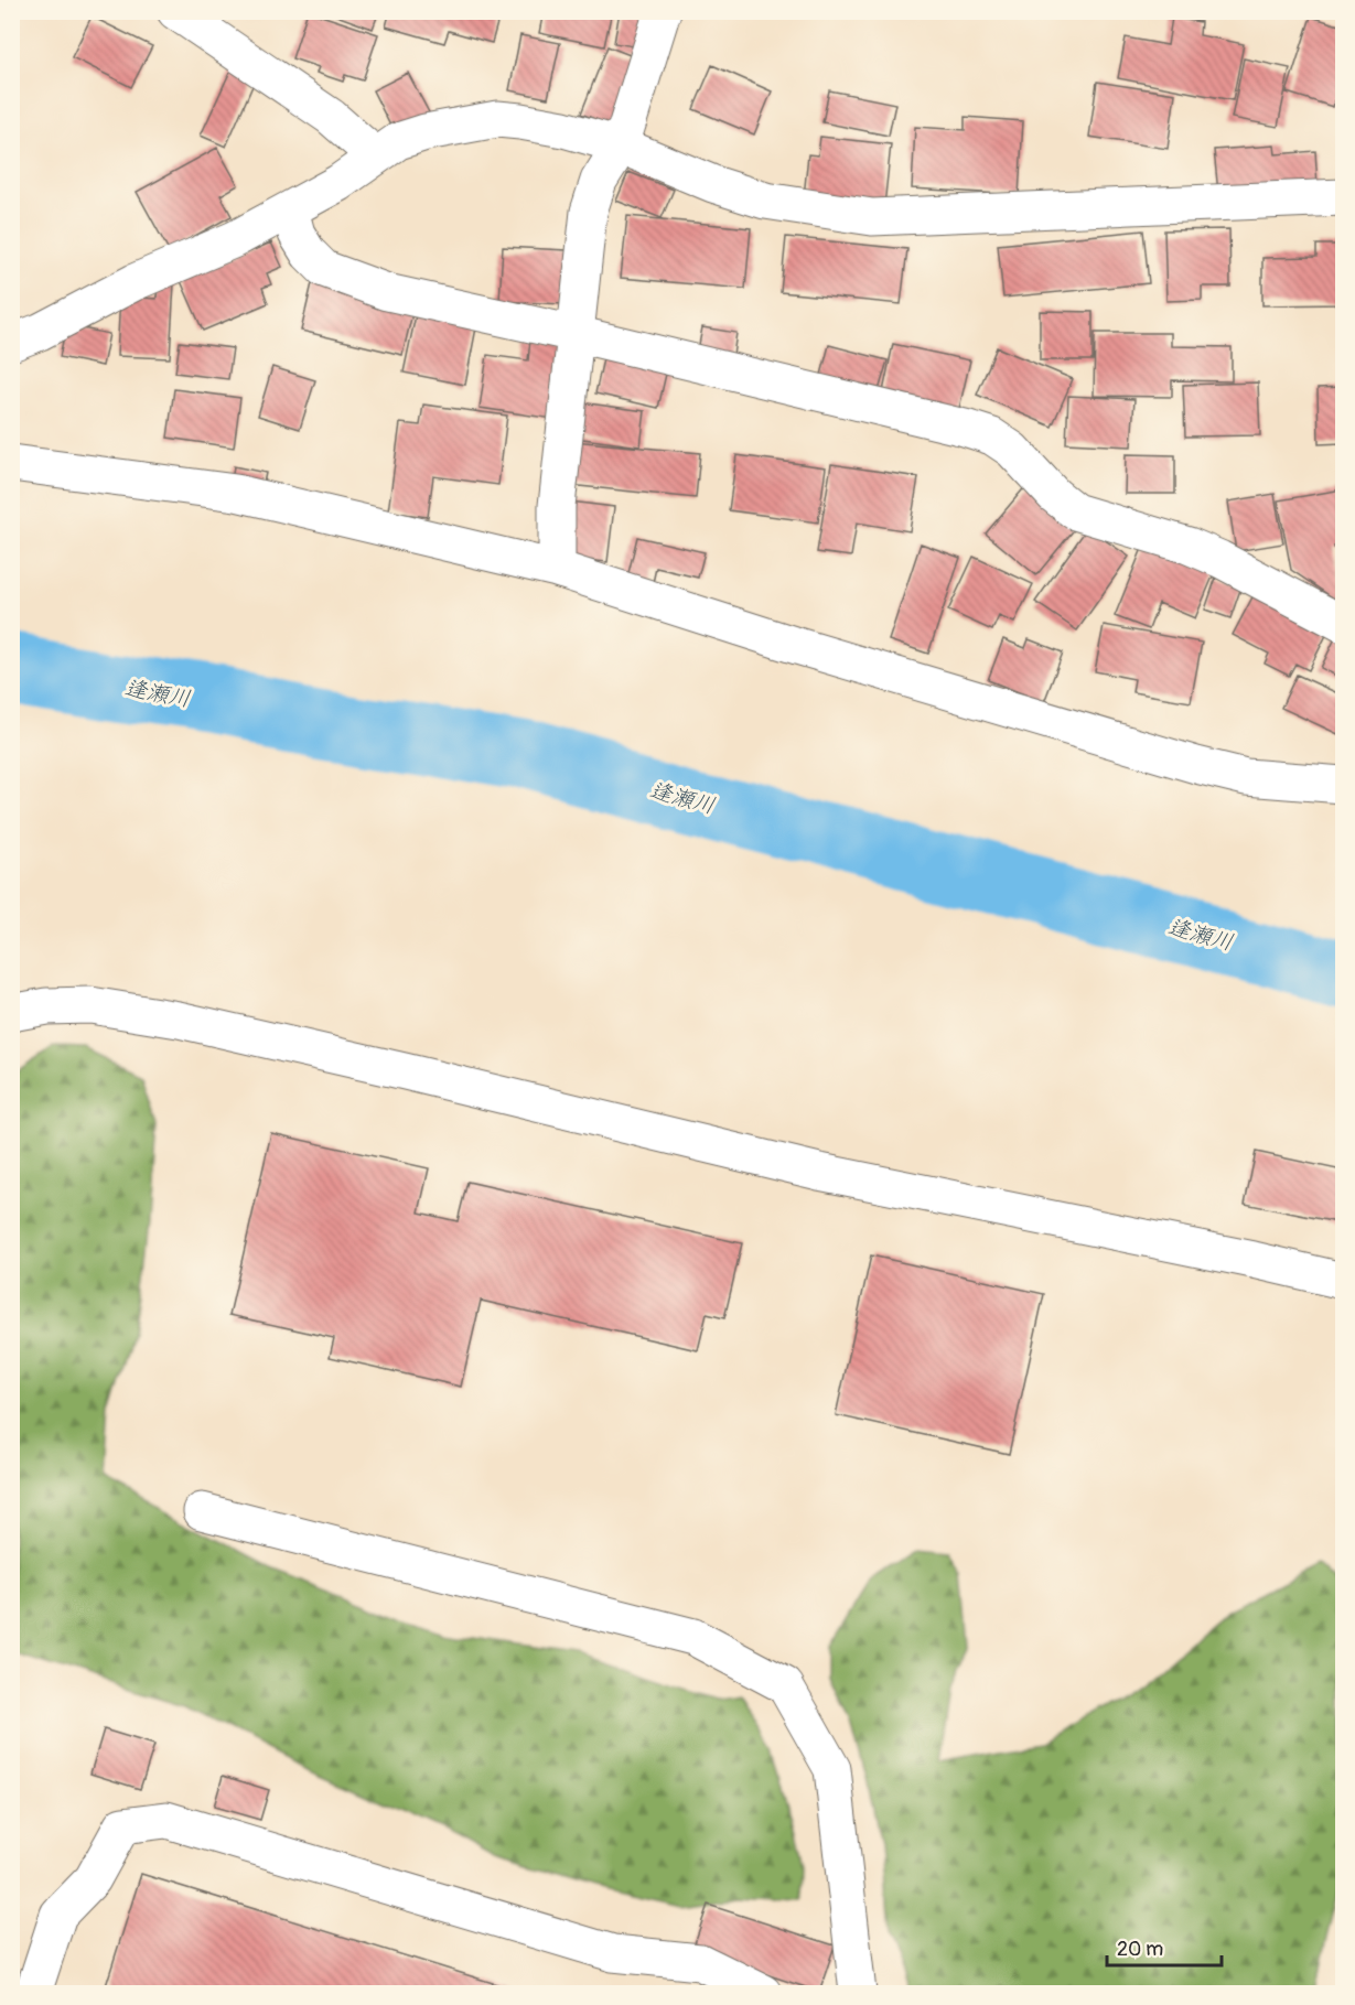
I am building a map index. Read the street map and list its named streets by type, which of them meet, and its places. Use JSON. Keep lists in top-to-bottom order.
{
  "water": ["逢瀬川"],
  "scale_bar": "20 m"
}
